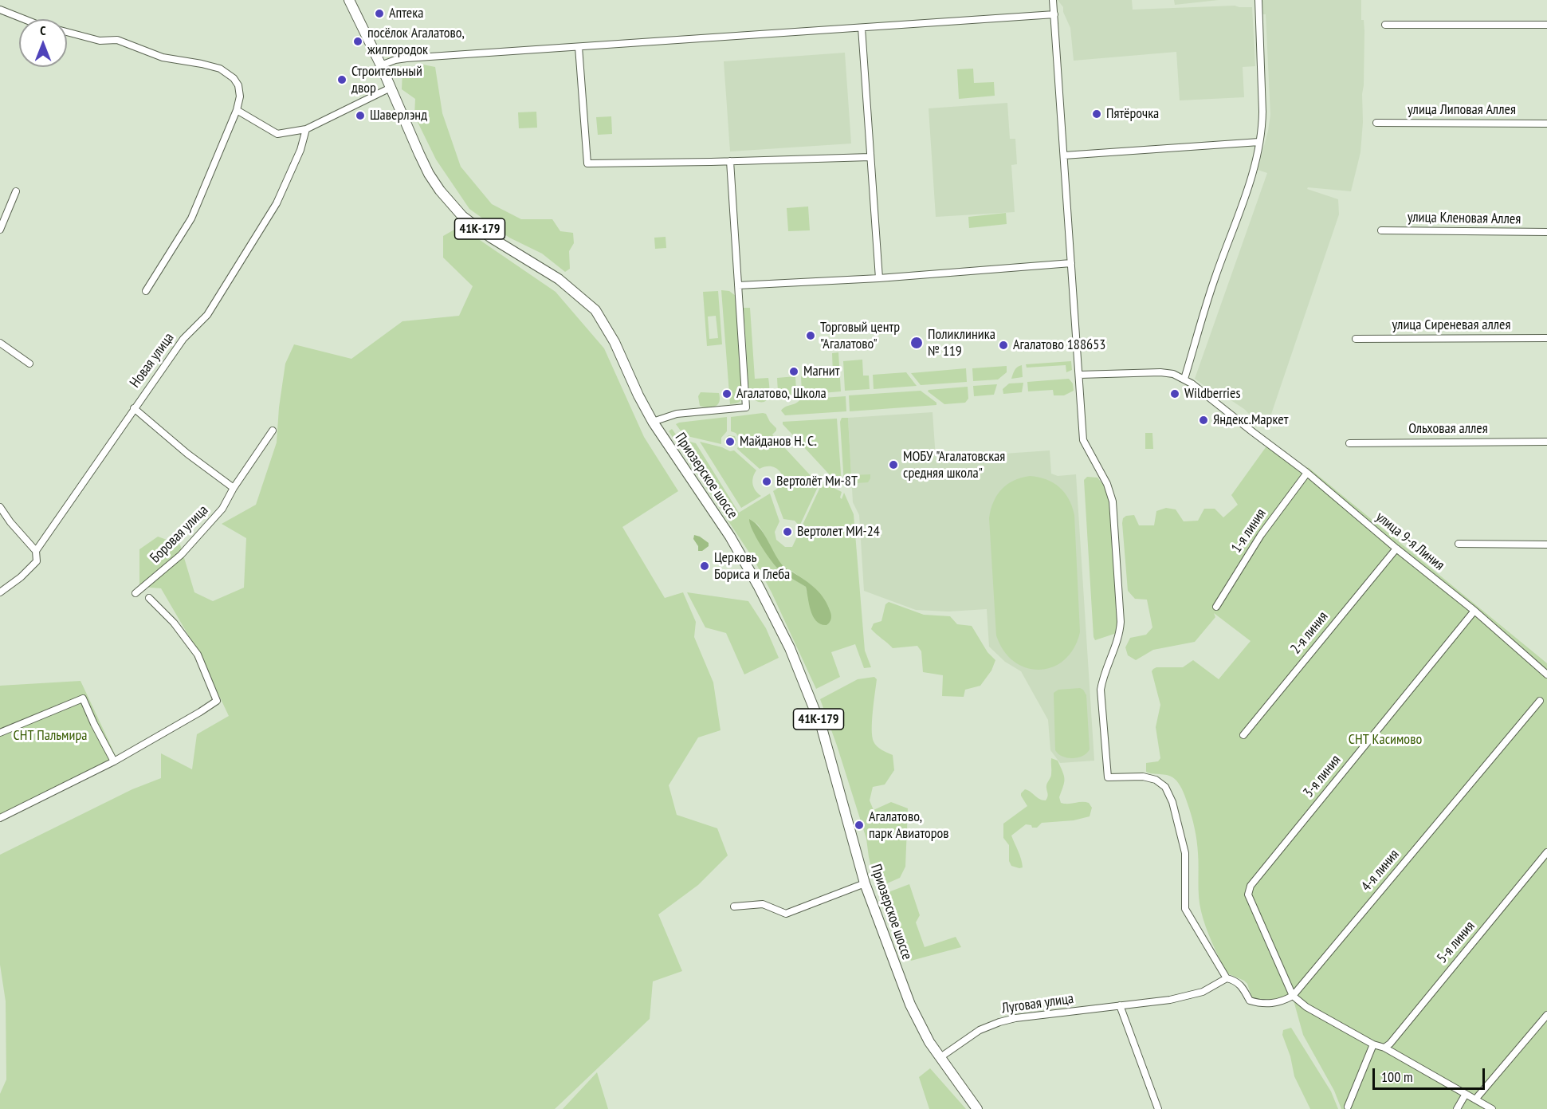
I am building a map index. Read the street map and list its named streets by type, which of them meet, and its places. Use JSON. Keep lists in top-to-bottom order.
{
  "streets": {
    "main road": ["41К-179", "Приозерское шоссе"],
    "street": [
      "улица Липовая Аллея",
      "улица Кленовая Аллея",
      "улица Сиреневая аллея",
      "Новая улица",
      "Ольховая аллея",
      "1-я линия",
      "Боровая улица",
      "улица 9-я Линия",
      "2-я линия",
      "3-я линия",
      "4-я линия",
      "5-я линия",
      "Луговая улица"
    ]
  },
  "crossings": [
    ["Приозерское шоссе", "Луговая улица"],
    ["1-я линия", "улица 9-я Линия"],
    ["улица 9-я Линия", "2-я линия"],
    ["улица 9-я Линия", "3-я линия"],
    ["3-я линия", "4-я линия"]
  ],
  "parks": ["СНТ Пальмира", "СНТ Касимово"],
  "places": [
    "Аптека",
    "посёлок Агалатово, жилгородок",
    "Строительный двор",
    "Пятёрочка",
    "Шаверлэнд",
    "Торговый центр \"Агалатово\"",
    "Поликлиника № 119",
    "Агалатово 188653",
    "Магнит",
    "Агалатово, Школа",
    "Wildberries",
    "Яндекс.Маркет",
    "Майданов Н. С.",
    "МОБУ \"Агалатовская средняя школа\"",
    "Вертолёт Ми-8Т",
    "Вертолет МИ-24",
    "Церковь Бориса и Глеба",
    "Агалатово, парк Авиаторов"
  ],
  "scale_bar": "100 m",
  "north": "top"
}
